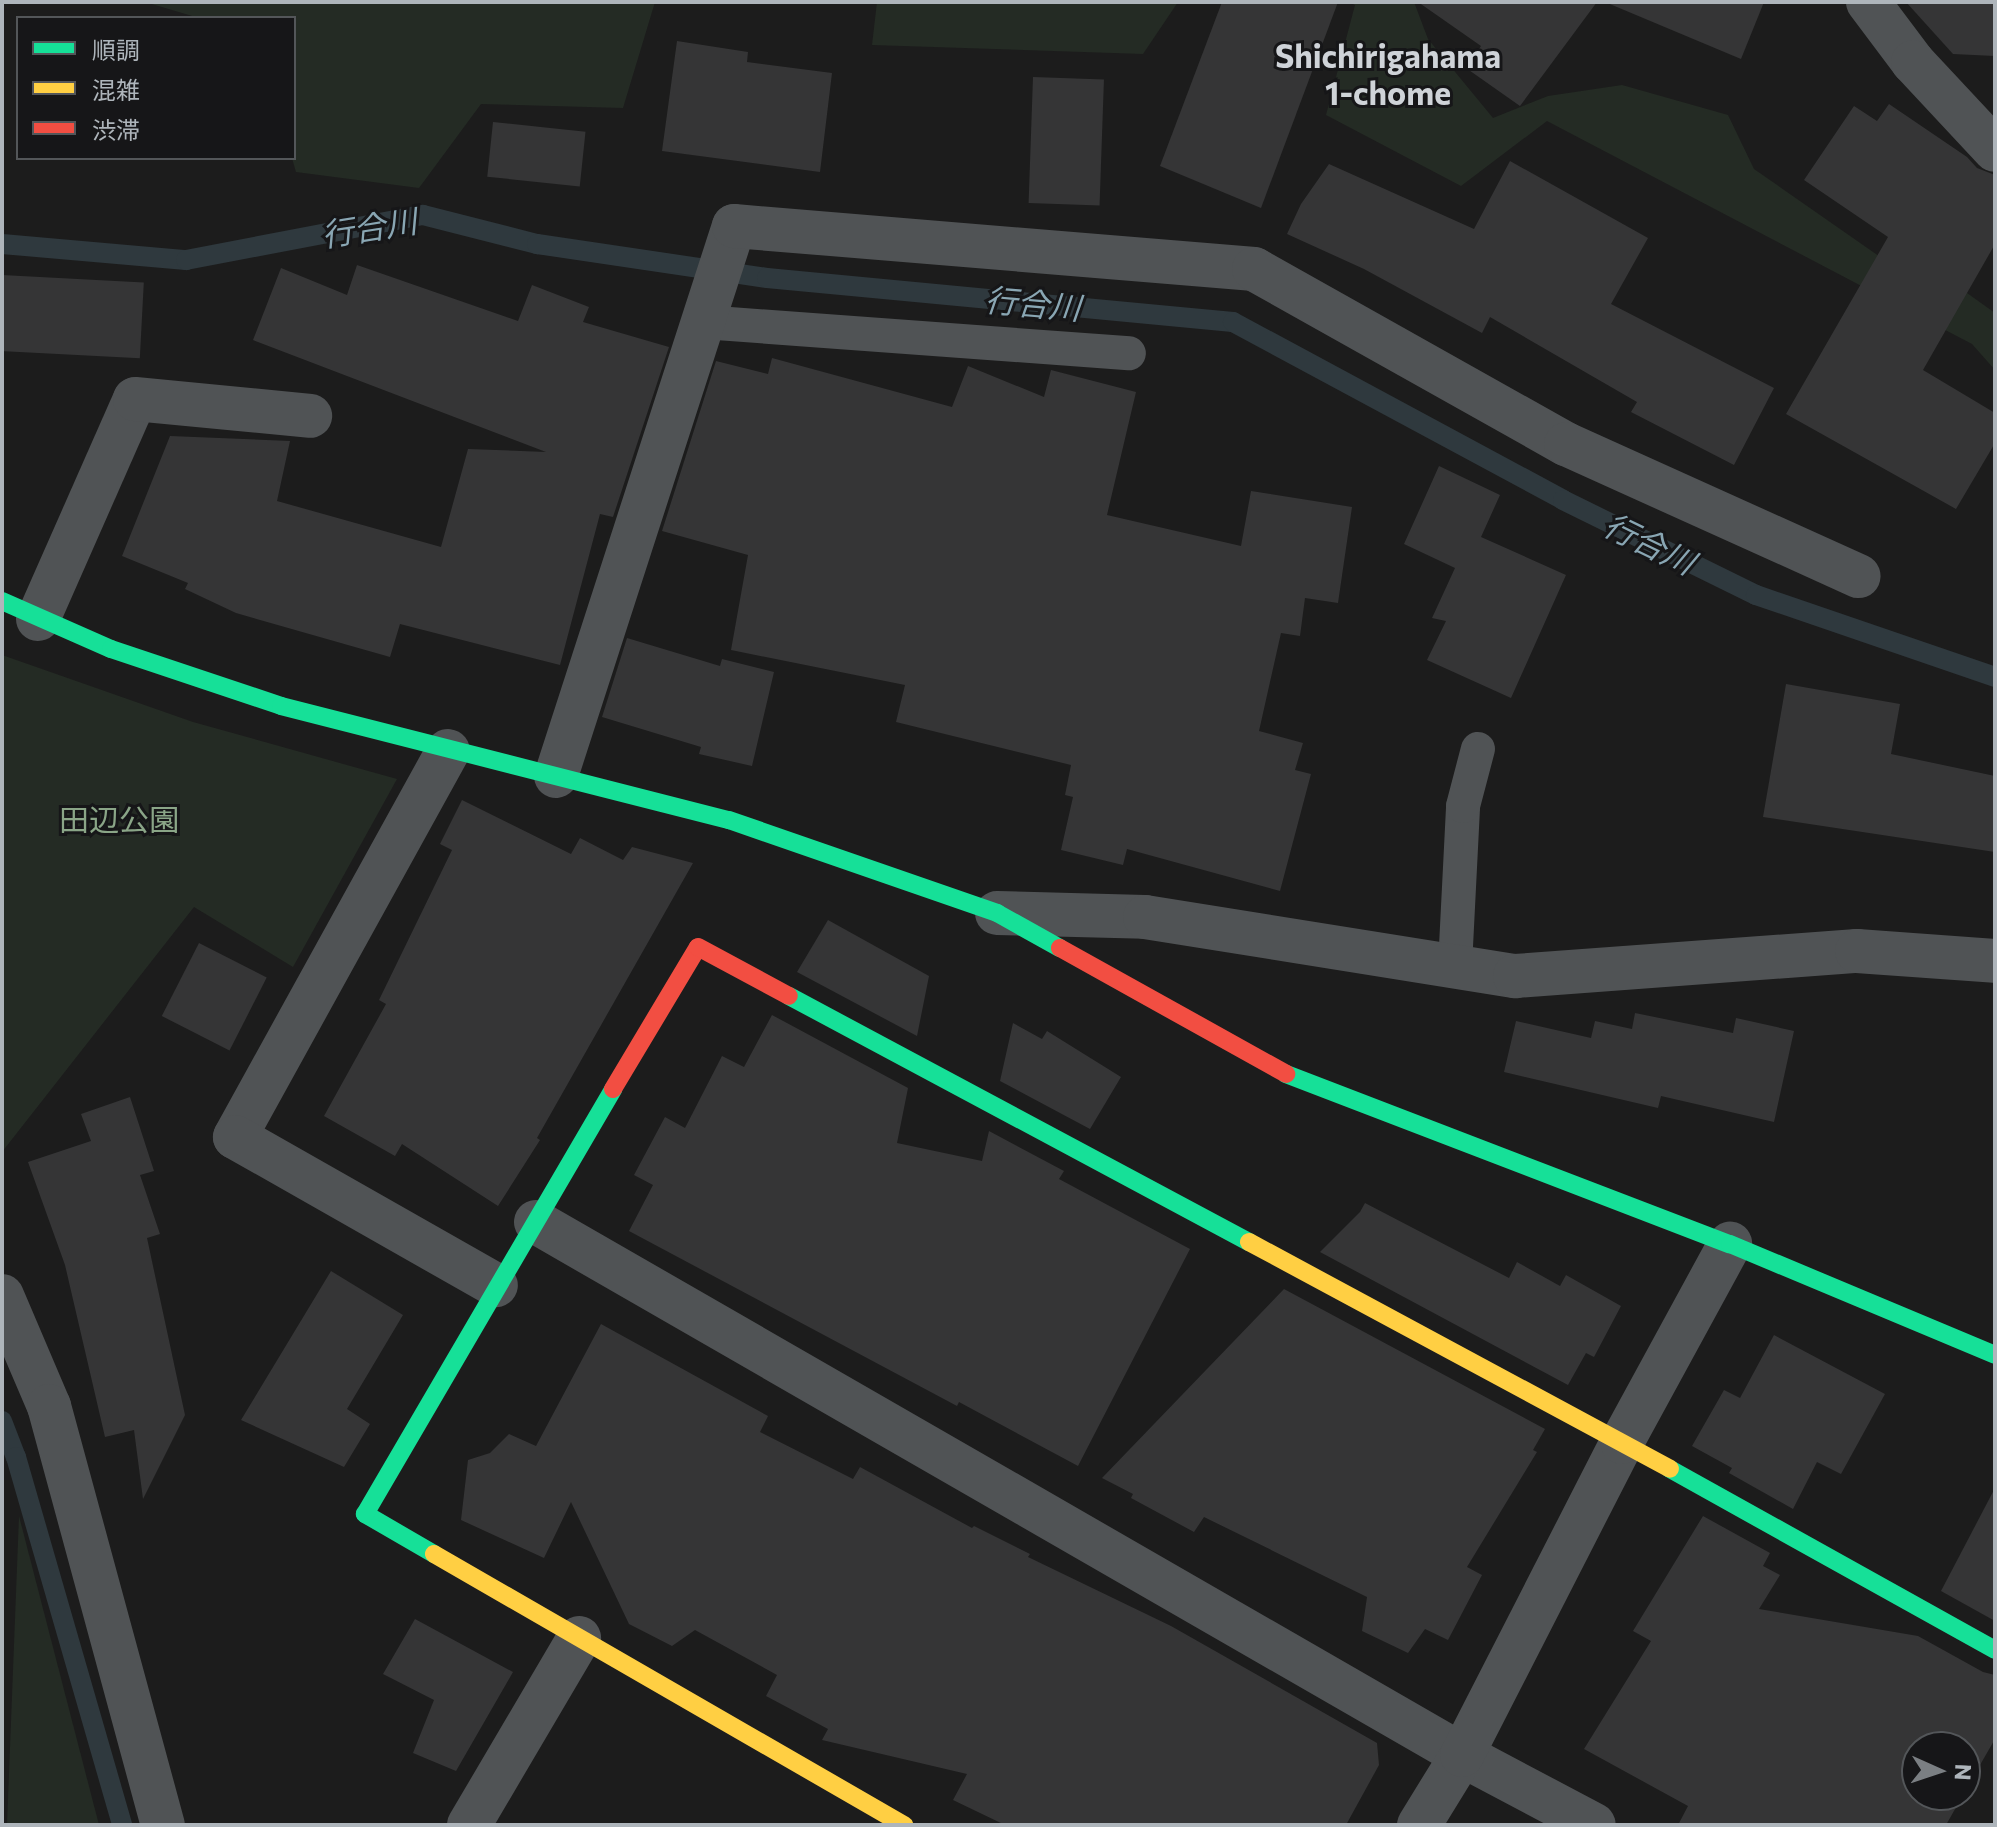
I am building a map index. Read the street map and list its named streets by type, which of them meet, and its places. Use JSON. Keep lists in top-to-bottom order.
{
  "districts": ["Shichirigahama 1-chome"],
  "water": ["行合川"],
  "parks": ["田辺公園"],
  "legend": ["順調", "混雑", "渋滞"],
  "north": "right"
}
